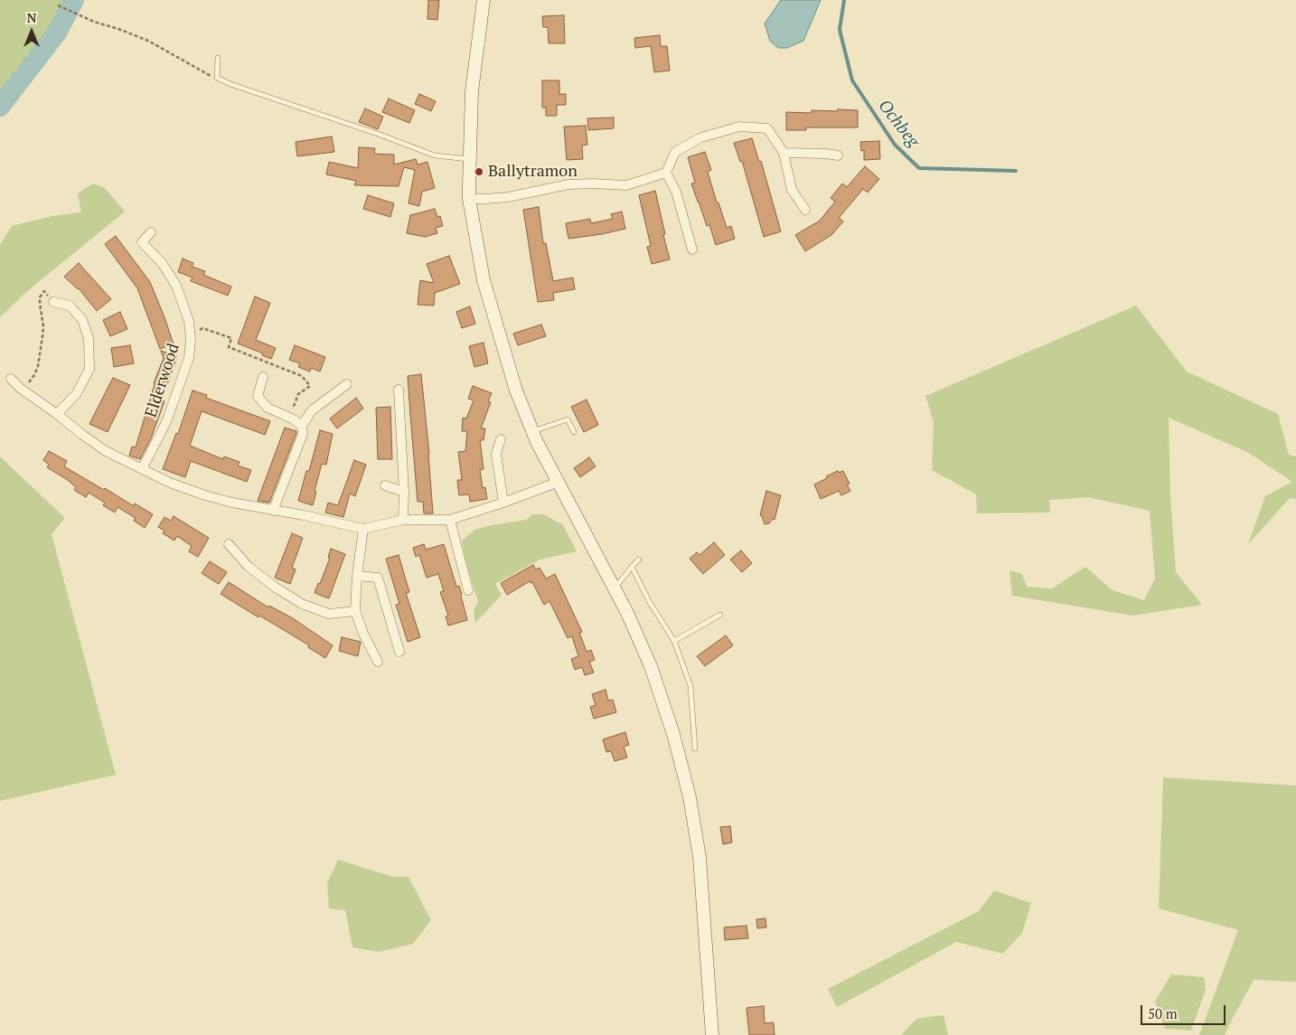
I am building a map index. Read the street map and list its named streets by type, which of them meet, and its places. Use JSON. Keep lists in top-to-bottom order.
{
  "streets": {
    "street": ["Elderwood"]
  },
  "water": ["Ochbeg"],
  "places": ["Ballytramon"],
  "scale_bar": "50 m",
  "north": "top"
}
